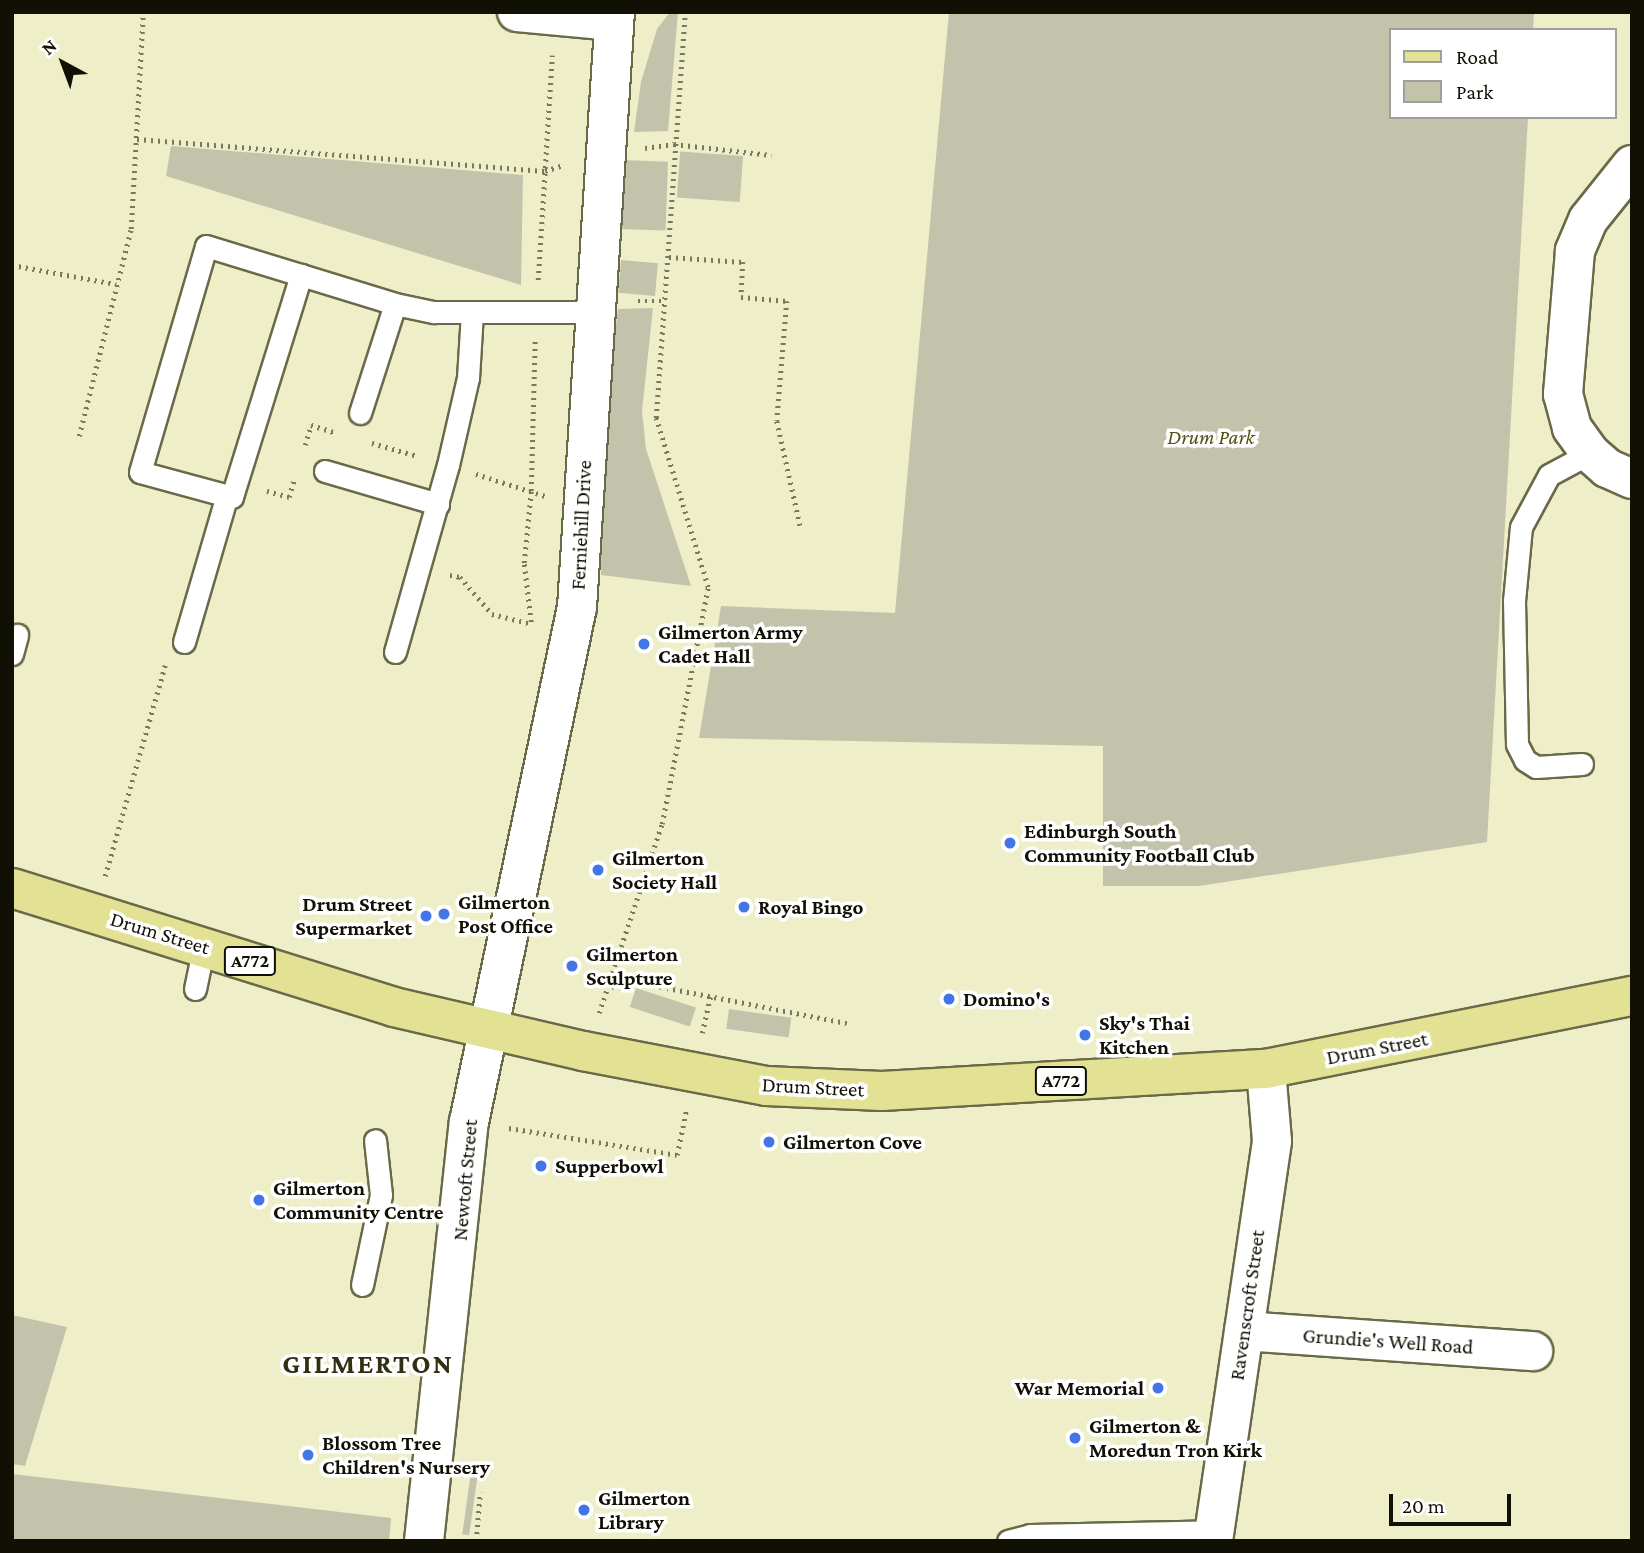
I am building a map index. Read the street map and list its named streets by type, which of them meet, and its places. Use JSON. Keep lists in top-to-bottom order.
{
  "streets": {
    "main road": [
      "Ferniehill Drive",
      "Drum Street",
      "A772",
      "Newtoft Street",
      "Ravenscroft Street",
      "Grundie's Well Road"
    ]
  },
  "crossings": [
    ["Ferniehill Drive", "Drum Street"],
    ["Ferniehill Drive", "Newtoft Street"],
    ["Drum Street", "Newtoft Street"],
    ["Drum Street", "Ravenscroft Street"],
    ["Ravenscroft Street", "Grundie's Well Road"]
  ],
  "districts": ["GILMERTON"],
  "parks": ["Drum Park"],
  "places": [
    "Gilmerton Army Cadet Hall",
    "Edinburgh South Community Football Club",
    "Gilmerton Society Hall",
    "Royal Bingo",
    "Gilmerton Post Office",
    "Drum Street Supermarket",
    "Gilmerton Sculpture",
    "Domino's",
    "Sky's Thai Kitchen",
    "Gilmerton Cove",
    "Supperbowl",
    "Gilmerton Community Centre",
    "War Memorial",
    "Gilmerton & Moredun Tron Kirk",
    "Blossom Tree Children's Nursery",
    "Gilmerton Library"
  ],
  "legend": ["Road", "Park"],
  "scale_bar": "20 m",
  "north": "top left"
}
